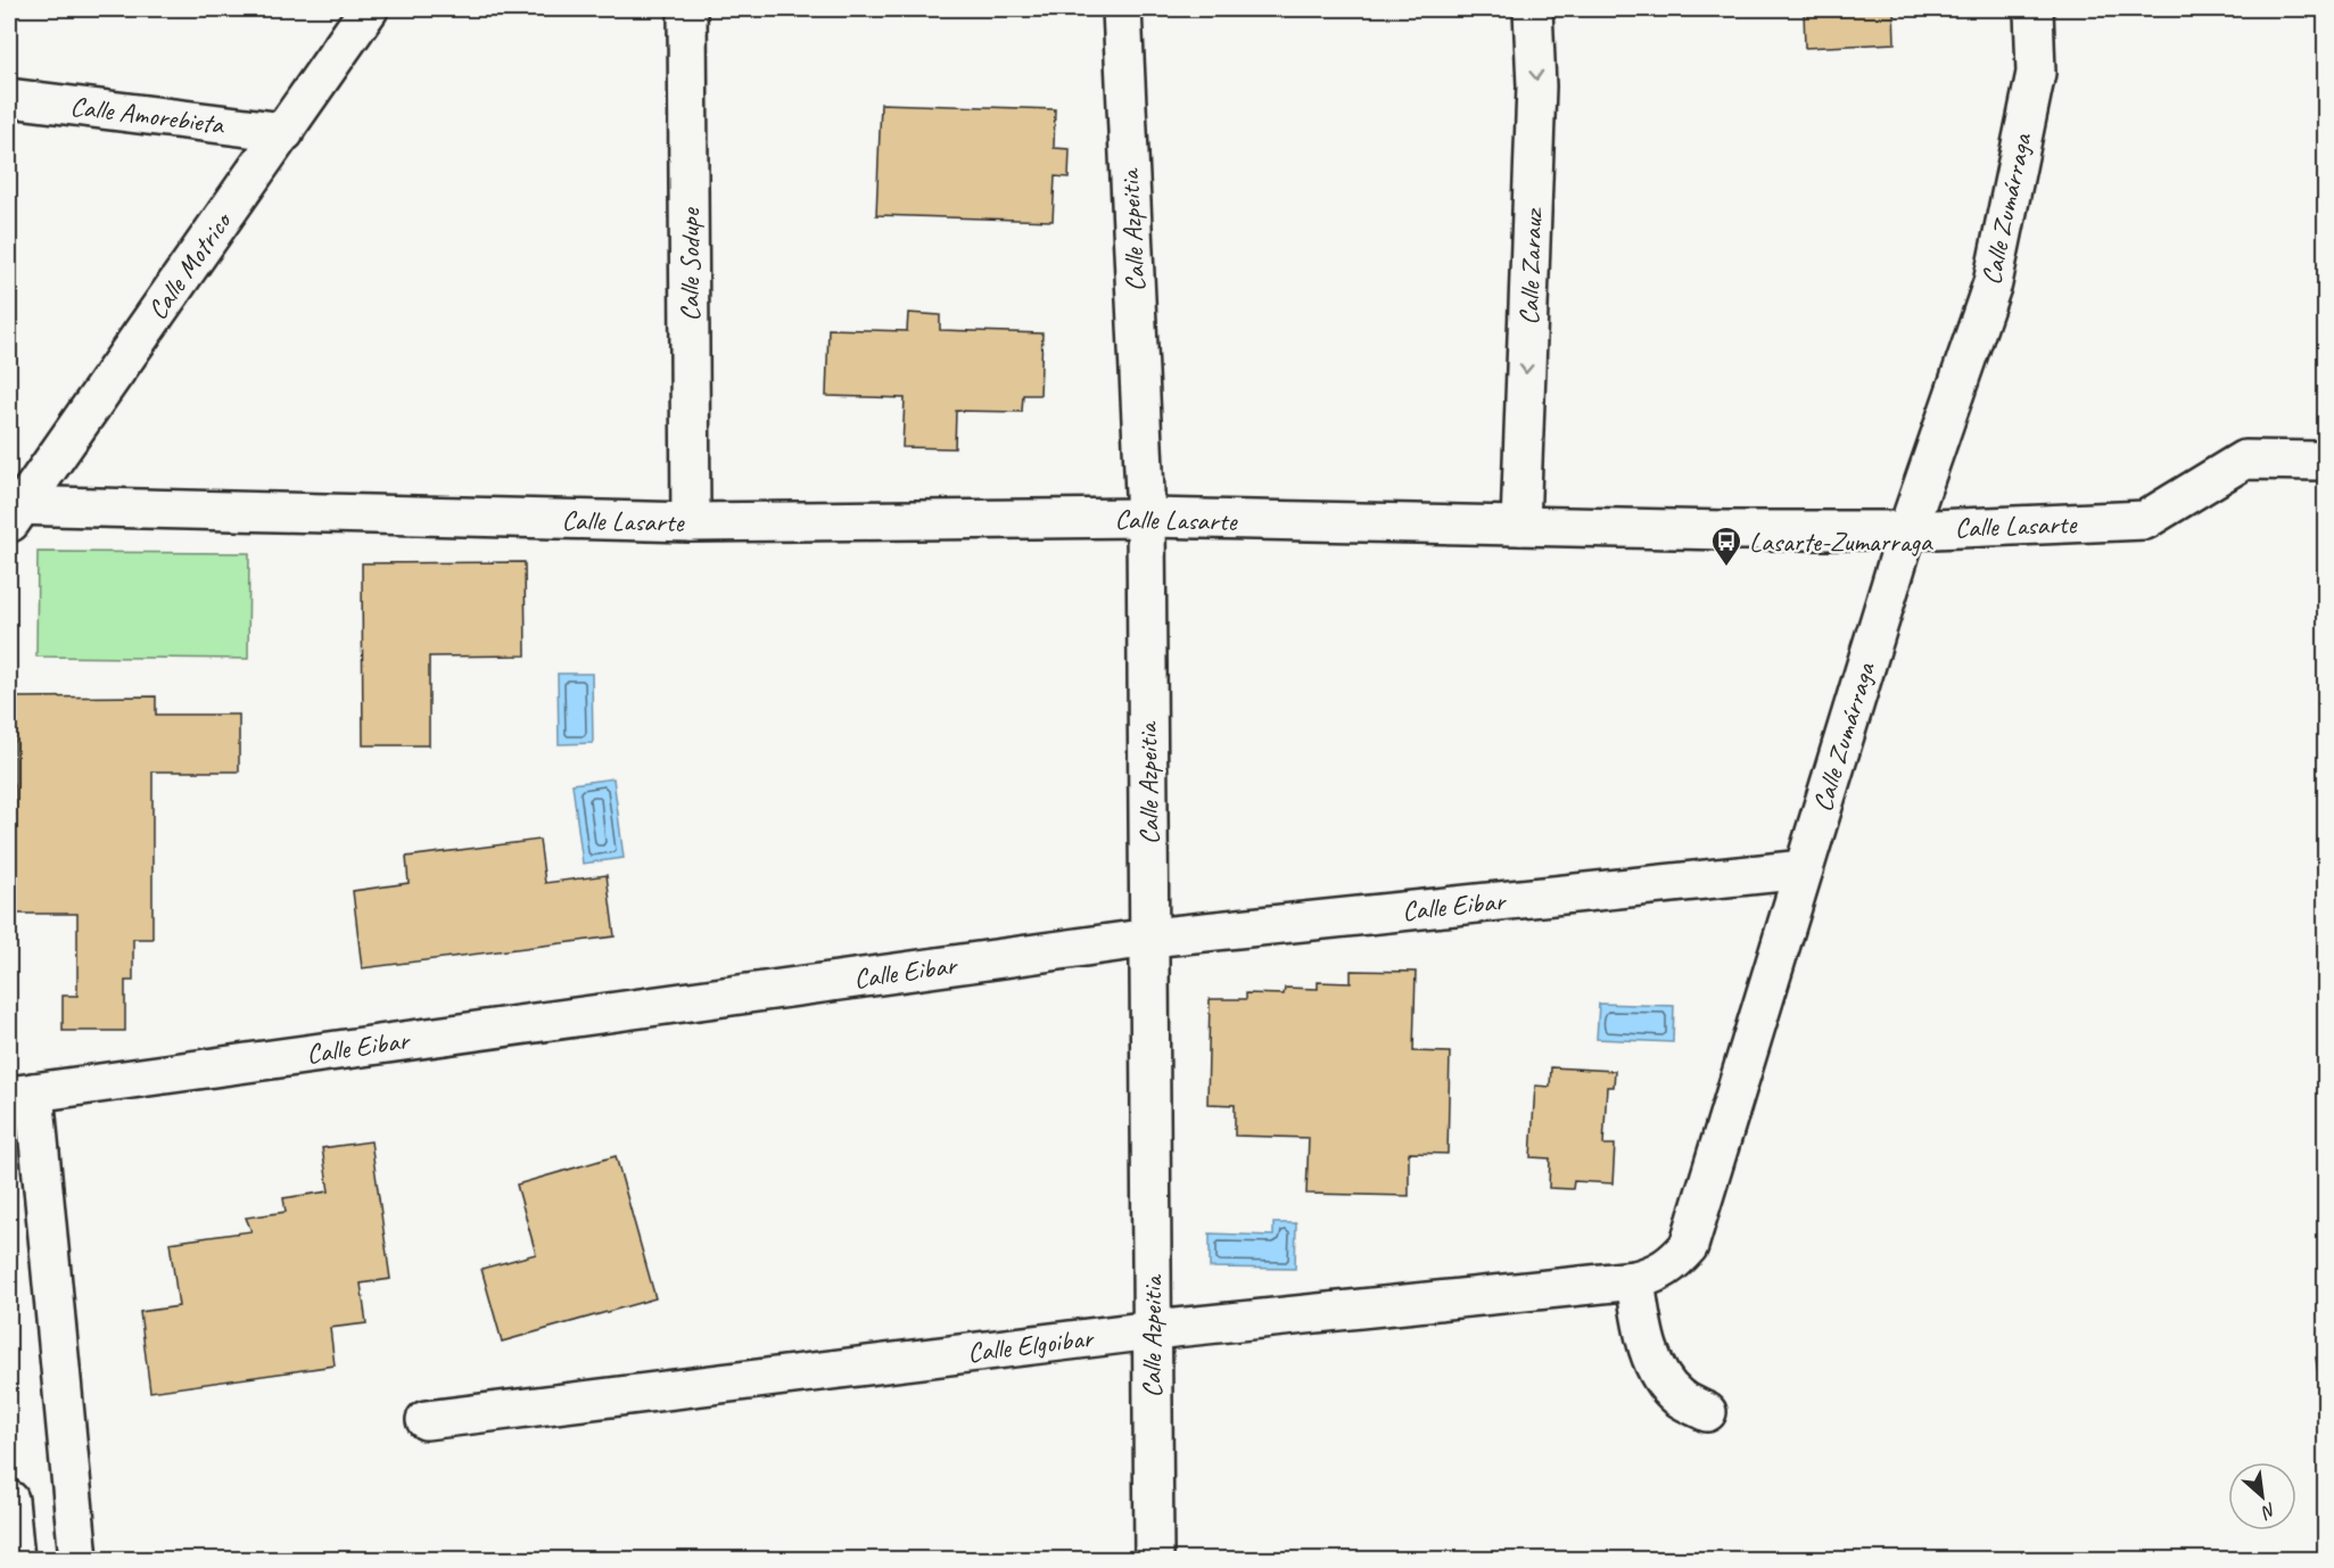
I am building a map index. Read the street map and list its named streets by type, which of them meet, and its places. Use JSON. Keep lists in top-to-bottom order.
{
  "streets": {
    "street": [
      "Calle Amorebieta",
      "Calle Zumárraga",
      "Calle Azpeitia",
      "Calle Sodupe",
      "Calle Motrico",
      "Calle Zarauz",
      "Calle Lasarte",
      "Calle Eibar",
      "Calle Elgoibar"
    ]
  },
  "crossings": [
    ["Calle Amorebieta", "Calle Motrico"],
    ["Calle Zumárraga", "Calle Lasarte"],
    ["Calle Zumárraga", "Calle Eibar"],
    ["Calle Zumárraga", "Calle Elgoibar"],
    ["Calle Azpeitia", "Calle Lasarte"],
    ["Calle Azpeitia", "Calle Eibar"],
    ["Calle Azpeitia", "Calle Elgoibar"],
    ["Calle Sodupe", "Calle Lasarte"],
    ["Calle Motrico", "Calle Lasarte"],
    ["Calle Zarauz", "Calle Lasarte"]
  ],
  "one_way": ["Calle Zarauz"],
  "places": {
    "bus stop": ["Lasarte-Zumarraga"]
  },
  "north": "bottom right"
}
